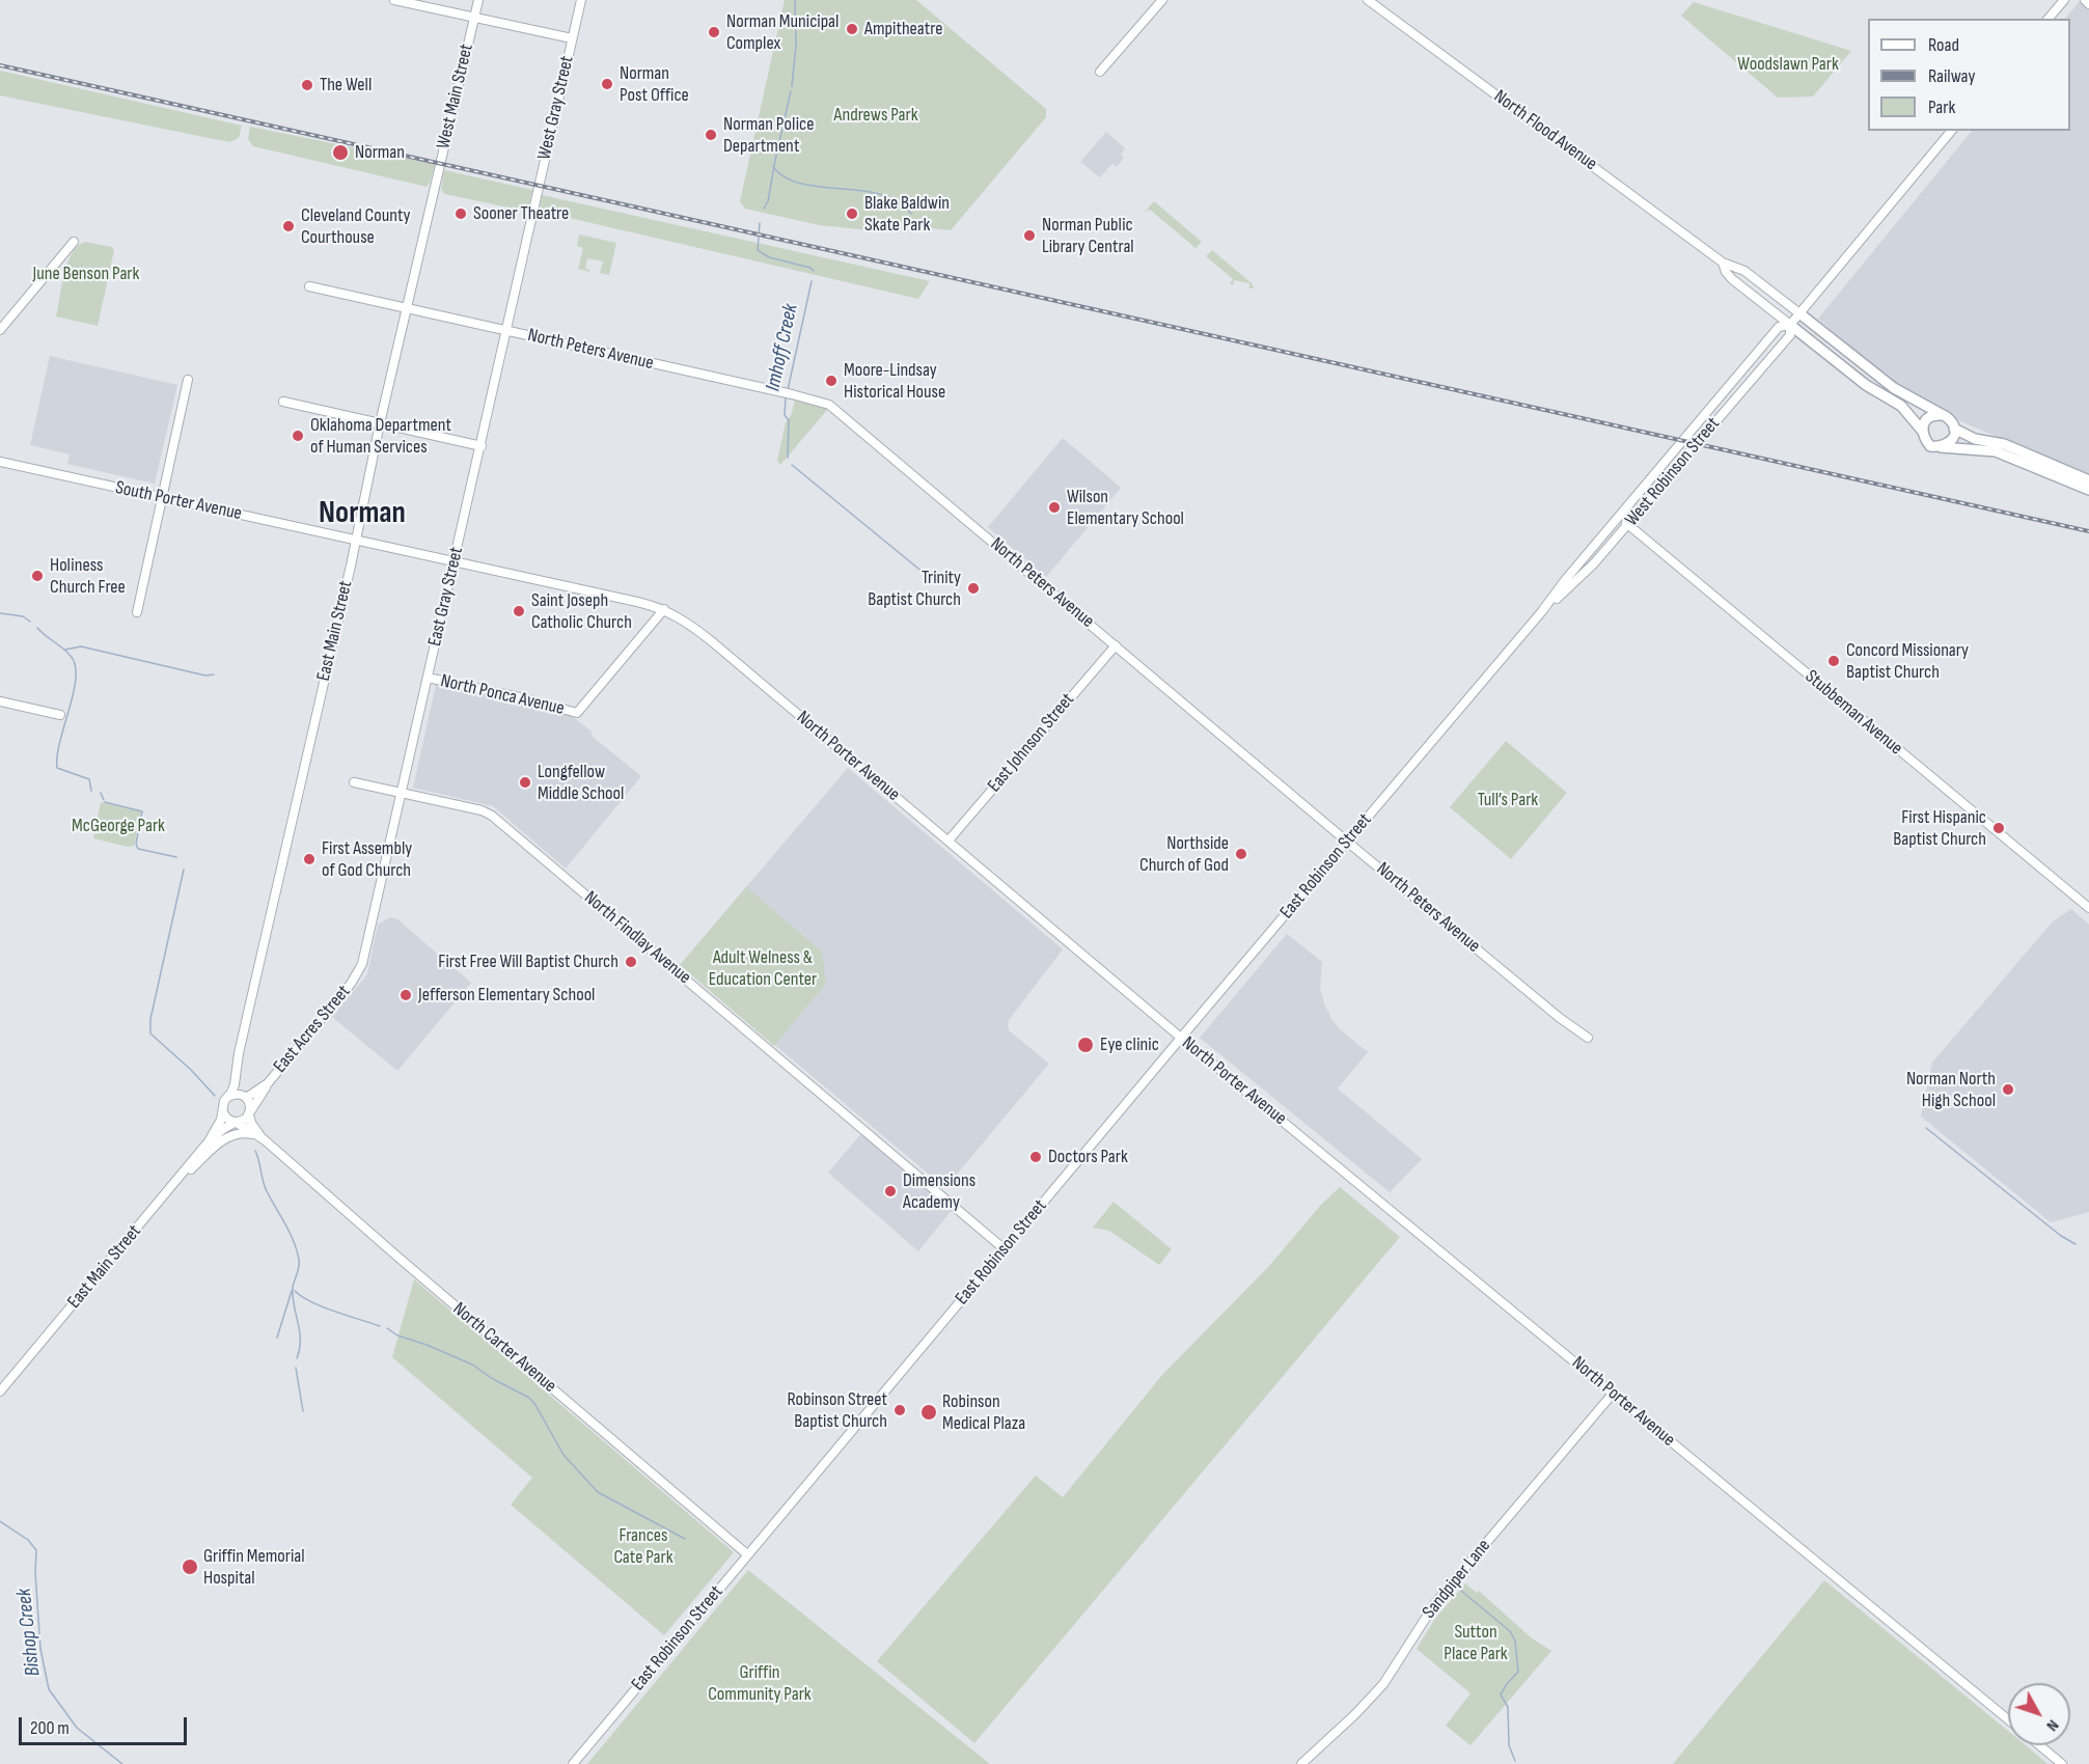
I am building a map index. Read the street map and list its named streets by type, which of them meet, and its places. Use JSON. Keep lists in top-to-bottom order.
{
  "streets": {
    "main road": ["North Flood Avenue"],
    "street": [
      "West Main Street",
      "West Gray Street",
      "North Peters Avenue",
      "West Robinson Street",
      "South Porter Avenue",
      "East Gray Street",
      "East Main Street",
      "North Ponca Avenue",
      "Stubbeman Avenue",
      "East Johnson Street",
      "North Porter Avenue",
      "East Robinson Street",
      "North Findlay Avenue",
      "East Acres Street",
      "North Carter Avenue",
      "Sandpiper Lane"
    ]
  },
  "crossings": [
    ["West Main Street", "East Main Street"],
    ["West Gray Street", "East Gray Street"],
    ["North Flood Avenue", "West Robinson Street"],
    ["North Peters Avenue", "East Gray Street"],
    ["North Peters Avenue", "East Main Street"],
    ["North Peters Avenue", "East Johnson Street"],
    ["North Peters Avenue", "East Robinson Street"],
    ["West Robinson Street", "Stubbeman Avenue"],
    ["West Robinson Street", "East Robinson Street"],
    ["South Porter Avenue", "East Main Street"],
    ["South Porter Avenue", "North Porter Avenue"],
    ["East Gray Street", "North Ponca Avenue"],
    ["East Gray Street", "North Porter Avenue"],
    ["East Gray Street", "North Findlay Avenue"],
    ["East Gray Street", "East Acres Street"],
    ["East Main Street", "North Porter Avenue"],
    ["East Main Street", "East Acres Street"],
    ["East Main Street", "North Carter Avenue"],
    ["North Ponca Avenue", "North Porter Avenue"],
    ["East Johnson Street", "North Porter Avenue"],
    ["North Porter Avenue", "East Robinson Street"],
    ["North Porter Avenue", "Sandpiper Lane"],
    ["East Robinson Street", "North Findlay Avenue"],
    ["East Robinson Street", "North Carter Avenue"],
    ["East Acres Street", "North Carter Avenue"]
  ],
  "districts": ["Norman"],
  "water": ["Imhoff Creek", "Bishop Creek"],
  "parks": [
    "Woodslawn Park",
    "Andrews Park",
    "June Benson Park",
    "Tull’s Park",
    "McGeorge Park",
    "Adult Welness & Education Center",
    "Frances Cate Park",
    "Sutton Place Park",
    "Griffin Community Park"
  ],
  "places": [
    "Ampitheatre",
    "Norman Municipal Complex",
    "Norman Post Office",
    "The Well",
    "Norman Police Department",
    "Norman",
    "Sooner Theatre",
    "Blake Baldwin Skate Park",
    "Cleveland County Courthouse",
    "Norman Public Library Central",
    "Moore-Lindsay Historical House",
    "Oklahoma Department of Human Services",
    "Wilson Elementary School",
    "Holiness Church Free",
    "Trinity Baptist Church",
    "Saint Joseph Catholic Church",
    "Concord Missionary Baptist Church",
    "Longfellow Middle School",
    "First Hispanic Baptist Church",
    "Northside Church of God",
    "First Assembly of God Church",
    "First Free Will Baptist Church",
    "Jefferson Elementary School",
    "Eye clinic",
    "Norman North High School",
    "Doctors Park",
    "Dimensions Academy",
    "Robinson Street Baptist Church",
    "Robinson Medical Plaza",
    "Griffin Memorial Hospital"
  ],
  "legend": ["Road", "Railway", "Park"],
  "scale_bar": "200 m",
  "north": "bottom right"
}
